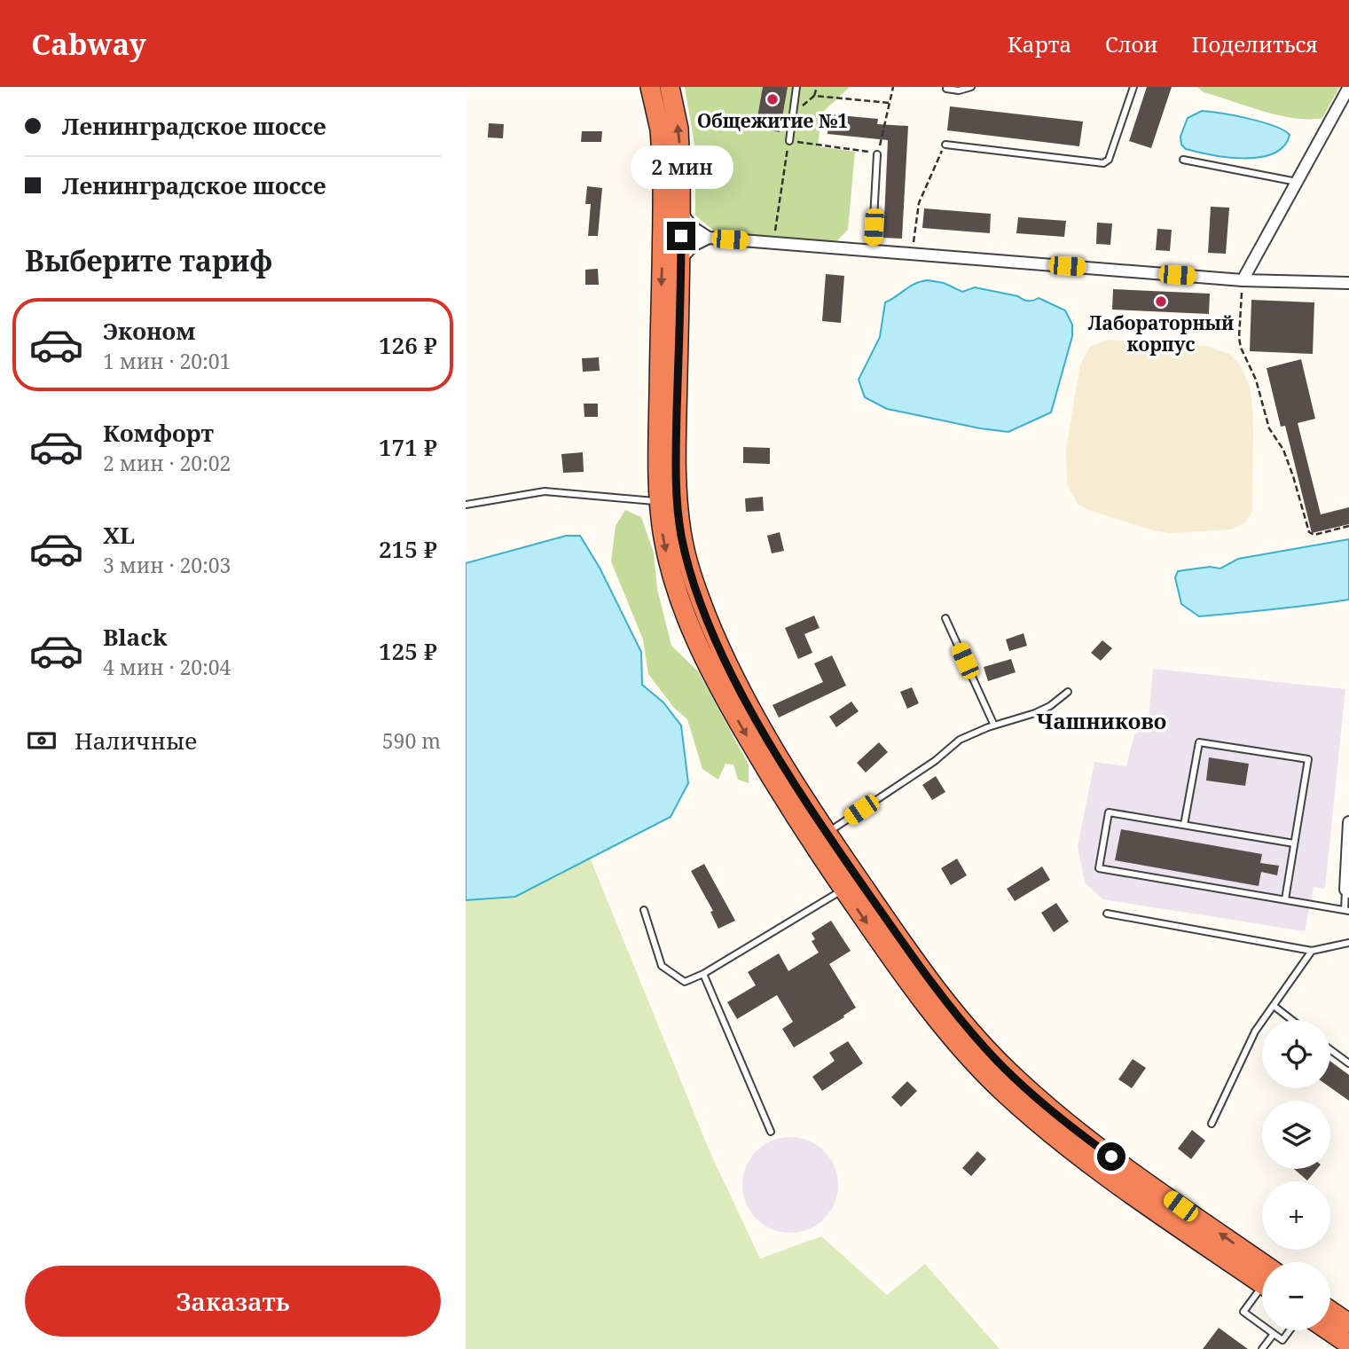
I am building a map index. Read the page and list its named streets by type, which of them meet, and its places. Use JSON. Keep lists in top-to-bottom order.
{
  "districts": ["Чашниково"],
  "places": ["Общежитие №1", "Лабораторный корпус"],
  "page": {
    "header": "Cabway",
    "nav": ["Карта", "Слои", "Поделиться"],
    "banner": ["Ленинградское шоссе", "Ленинградское шоссе"],
    "bubble": "2 мин",
    "heading": "Выберите тариф",
    "list": [
      {
        "name": "Эконом",
        "note": "1 мин · 20:01",
        "value": "126 ₽"
      },
      {
        "name": "Комфорт",
        "note": "2 мин · 20:02",
        "value": "171 ₽"
      },
      {
        "name": "XL",
        "note": "3 мин · 20:03",
        "value": "215 ₽"
      },
      {
        "name": "Black",
        "note": "4 мин · 20:04",
        "value": "125 ₽"
      }
    ],
    "pay": ["Наличные", "590 m"],
    "map_buttons": ["+", "−"],
    "buttons": "Заказать"
  }
}
